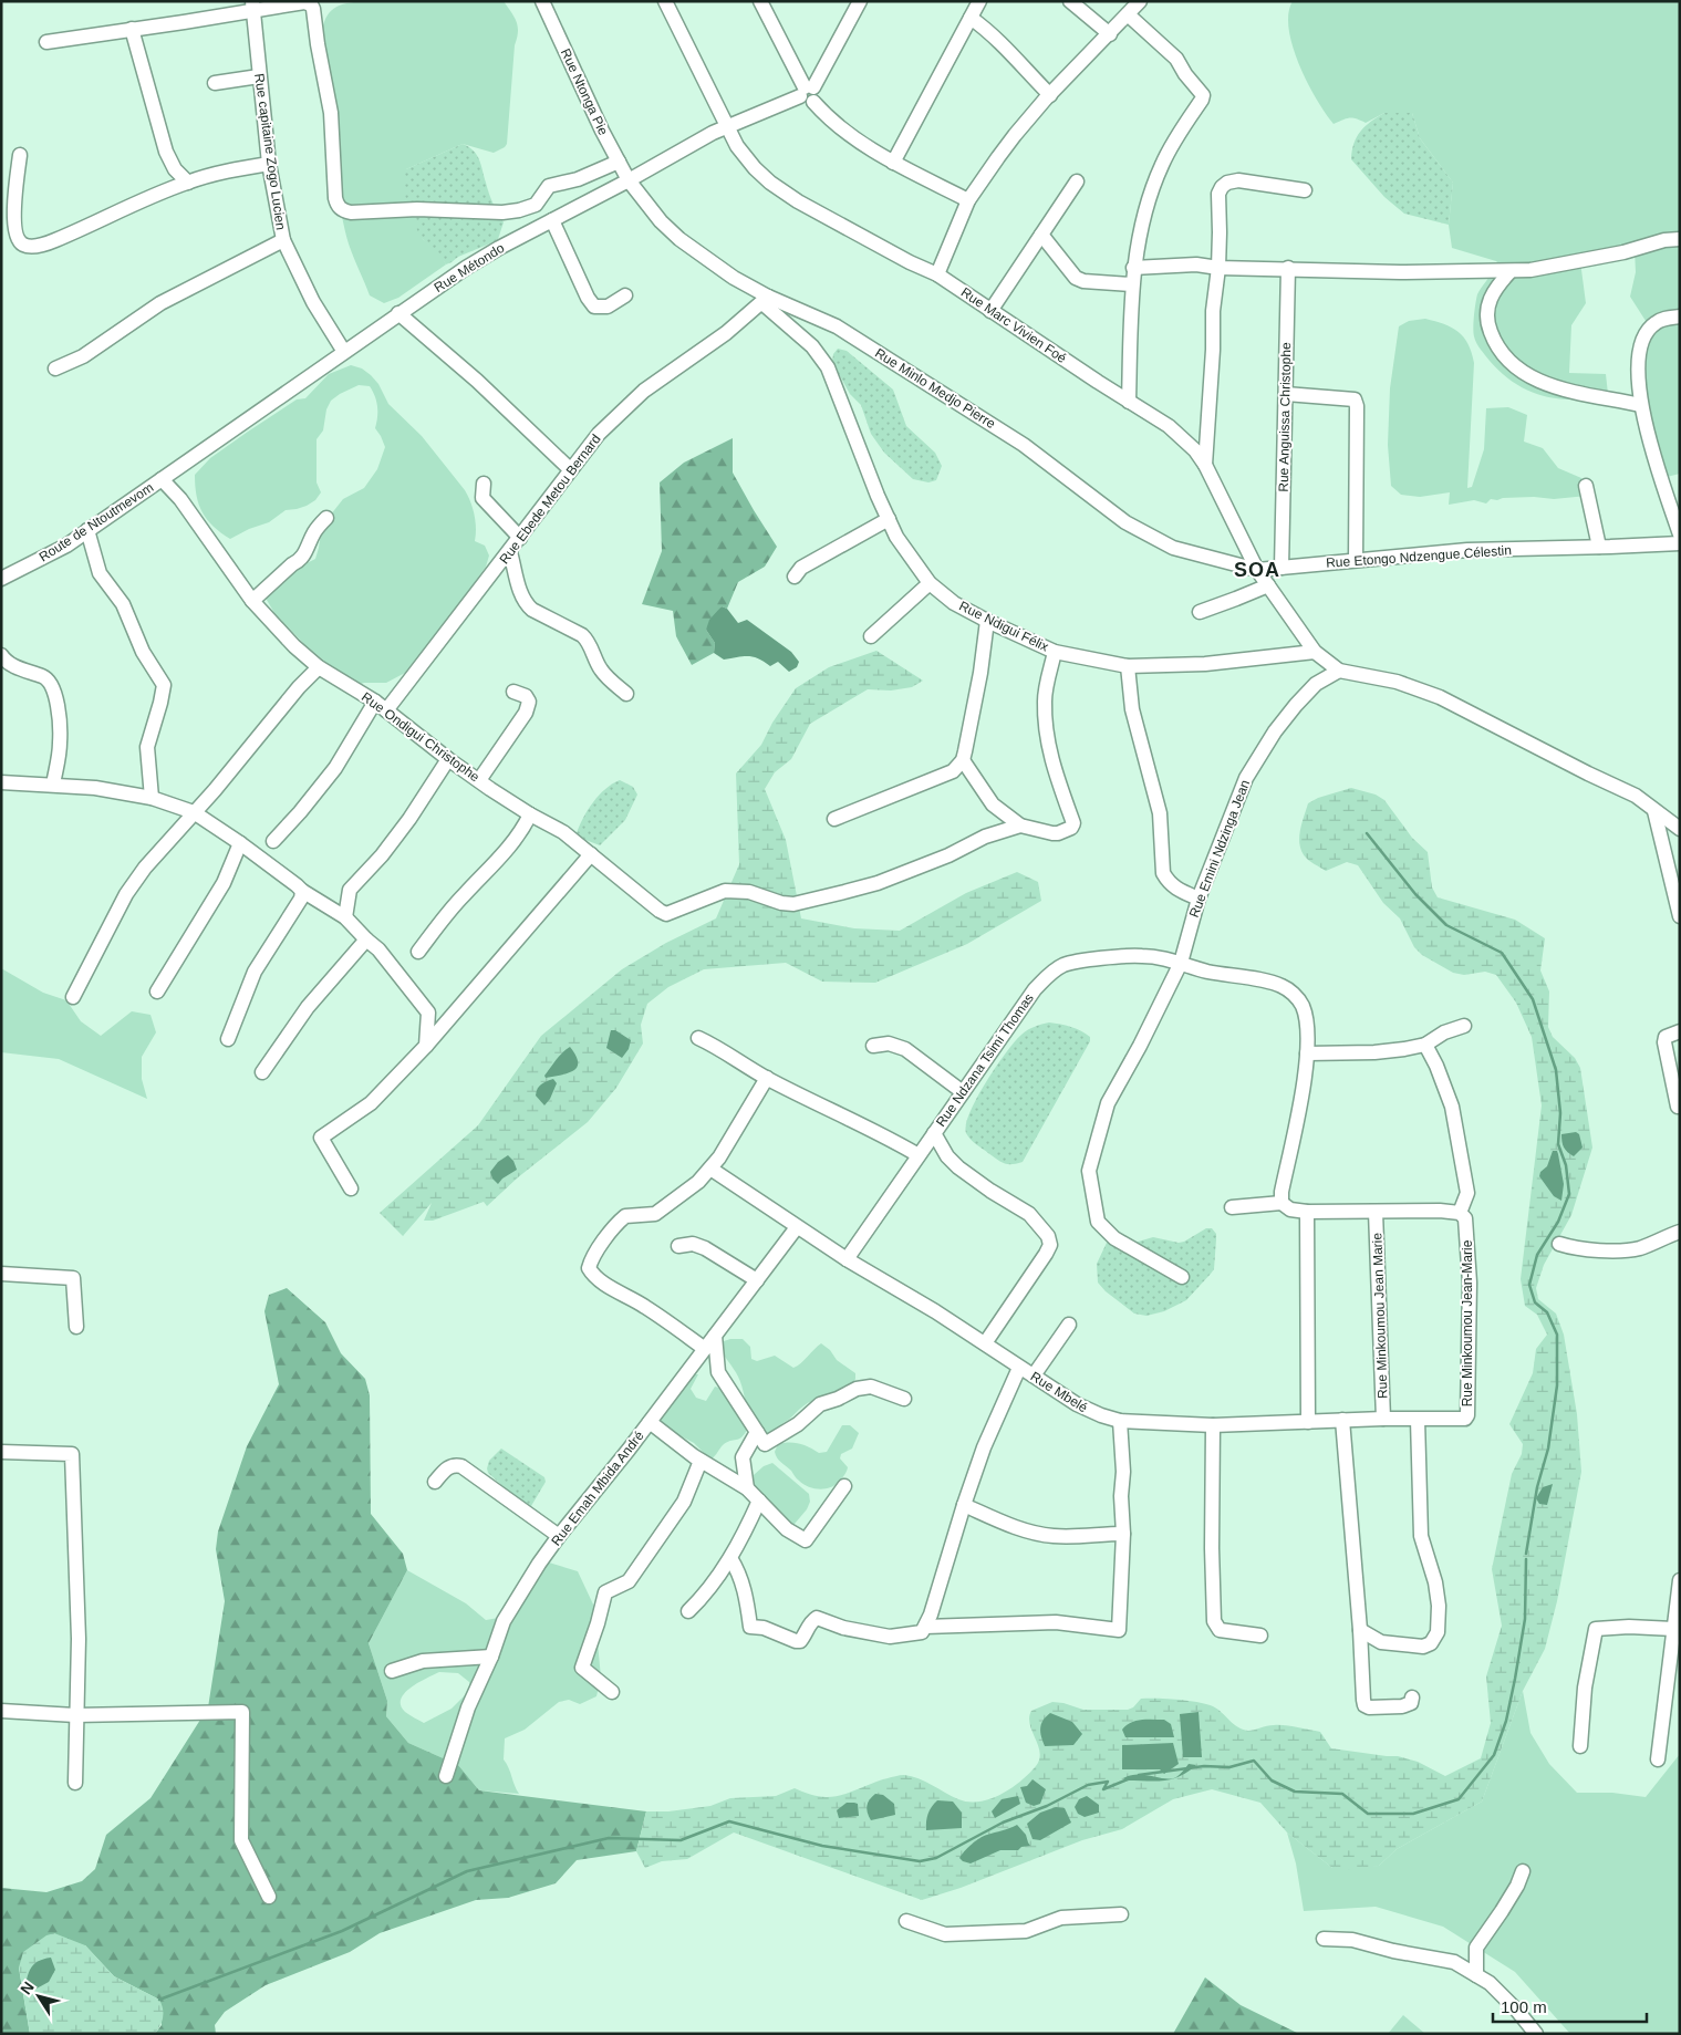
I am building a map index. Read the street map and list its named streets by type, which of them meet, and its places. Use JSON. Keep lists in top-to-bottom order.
{
  "streets": {
    "street": [
      "Rue Ntonga Pie",
      "Rue capitaine Zogo Lucien",
      "Rue Métondo",
      "Rue Marc Vivien Foé",
      "Rue Minlo Medjo Pierre",
      "Rue Anguissa Christophe",
      "Rue Ebede Metou Bernard",
      "Route de Ntoutmevom",
      "Rue Etongo Ndzengue Célestin",
      "Rue Ndigui Félix",
      "Rue Ondigui Christophe",
      "Rue Emini Ndzinga Jean",
      "Rue Ndzana Tsimi Thomas",
      "Rue Minkoumou Jean Marie",
      "Rue Minkoumou Jean-Marie",
      "Rue Mbelé",
      "Rue Emah Mbida André"
    ]
  },
  "crossings": [
    ["Rue Ntonga Pie", "Rue Métondo"],
    ["Rue Ntonga Pie", "Rue Minlo Medjo Pierre"],
    ["Rue capitaine Zogo Lucien", "Rue Métondo"],
    ["Rue Métondo", "Rue Marc Vivien Foé"],
    ["Rue Métondo", "Rue Minlo Medjo Pierre"],
    ["Rue Métondo", "Route de Ntoutmevom"],
    ["Rue Métondo", "Rue Ondigui Christophe"],
    ["Rue Marc Vivien Foé", "Rue Minlo Medjo Pierre"],
    ["Rue Marc Vivien Foé", "Rue Etongo Ndzengue Célestin"],
    ["Rue Marc Vivien Foé", "Rue Ndigui Félix"],
    ["Rue Marc Vivien Foé", "Rue Emini Ndzinga Jean"],
    ["Rue Minlo Medjo Pierre", "Rue Ebede Metou Bernard"],
    ["Rue Minlo Medjo Pierre", "Rue Etongo Ndzengue Célestin"],
    ["Rue Minlo Medjo Pierre", "Rue Ndigui Félix"],
    ["Rue Anguissa Christophe", "Rue Etongo Ndzengue Célestin"],
    ["Rue Ebede Metou Bernard", "Rue Ndigui Félix"],
    ["Rue Ebede Metou Bernard", "Rue Ondigui Christophe"],
    ["Route de Ntoutmevom", "Rue Ondigui Christophe"],
    ["Rue Emini Ndzinga Jean", "Rue Ndzana Tsimi Thomas"],
    ["Rue Ndzana Tsimi Thomas", "Rue Mbelé"],
    ["Rue Minkoumou Jean Marie", "Rue Mbelé"],
    ["Rue Minkoumou Jean-Marie", "Rue Mbelé"],
    ["Rue Mbelé", "Rue Emah Mbida André"]
  ],
  "districts": ["SOA"],
  "scale_bar": "100 m",
  "north": "top left"
}
